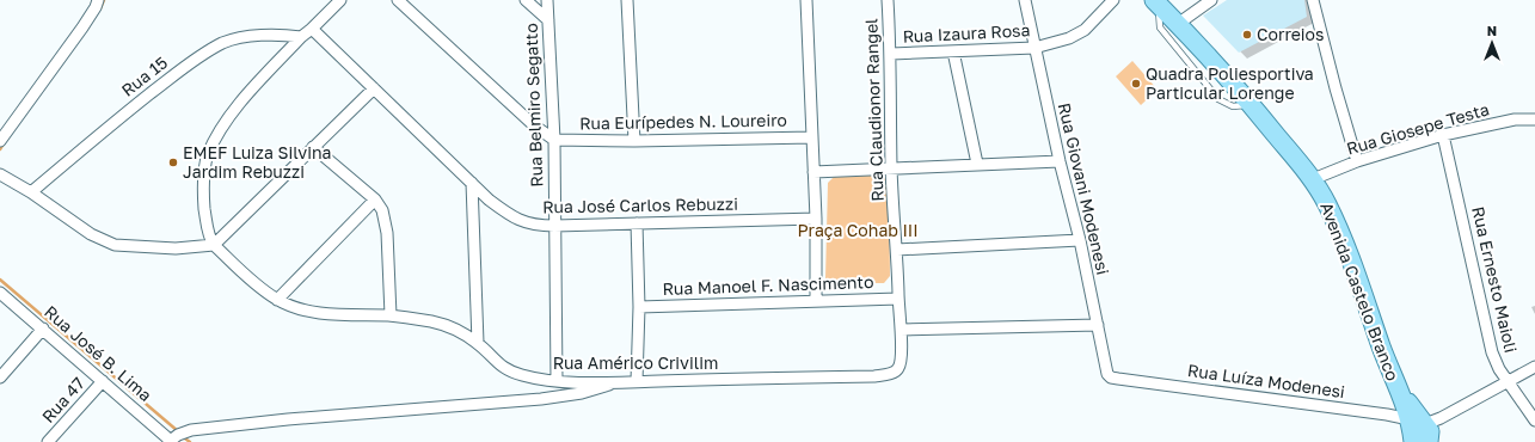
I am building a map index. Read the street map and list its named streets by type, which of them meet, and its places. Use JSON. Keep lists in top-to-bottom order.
{
  "streets": {
    "main road": ["Avenida Castelo Branco"],
    "street": [
      "Rua Izaura Rosa",
      "Rua 15",
      "Rua Belmiro Segatto",
      "Rua Claudionor Rangel",
      "Rua Eurípedes N. Loureiro",
      "Rua Giosepe Testa",
      "Rua Giovani Modenesi",
      "Rua José Carlos Rebuzzi",
      "Rua Ernesto Maioli",
      "Rua Manoel F. Nascimento",
      "Rua José B. Lima",
      "Rua Américo Crivilim",
      "Rua Luíza Modenesi",
      "Rua 47"
    ]
  },
  "crossings": [
    ["Rua Izaura Rosa", "Rua Claudionor Rangel"],
    ["Rua Izaura Rosa", "Rua Giovani Modenesi"],
    ["Rua Belmiro Segatto", "Rua Eurípedes N. Loureiro"],
    ["Rua Belmiro Segatto", "Rua José Carlos Rebuzzi"],
    ["Rua Belmiro Segatto", "Rua Américo Crivilim"],
    ["Rua Claudionor Rangel", "Rua Manoel F. Nascimento"],
    ["Rua Claudionor Rangel", "Rua Américo Crivilim"],
    ["Rua Giosepe Testa", "Rua Ernesto Maioli"],
    ["Rua Giosepe Testa", "Avenida Castelo Branco"],
    ["Rua Giovani Modenesi", "Rua Luíza Modenesi"],
    ["Avenida Castelo Branco", "Rua Luíza Modenesi"],
    ["Rua José B. Lima", "Rua 47"]
  ],
  "parks": ["Praça Cohab III"],
  "places": ["Correios", "Quadra Poliesportiva Particular Lorenge", "EMEF Luiza Silvina Jardim Rebuzzi"],
  "north": "top"
}
